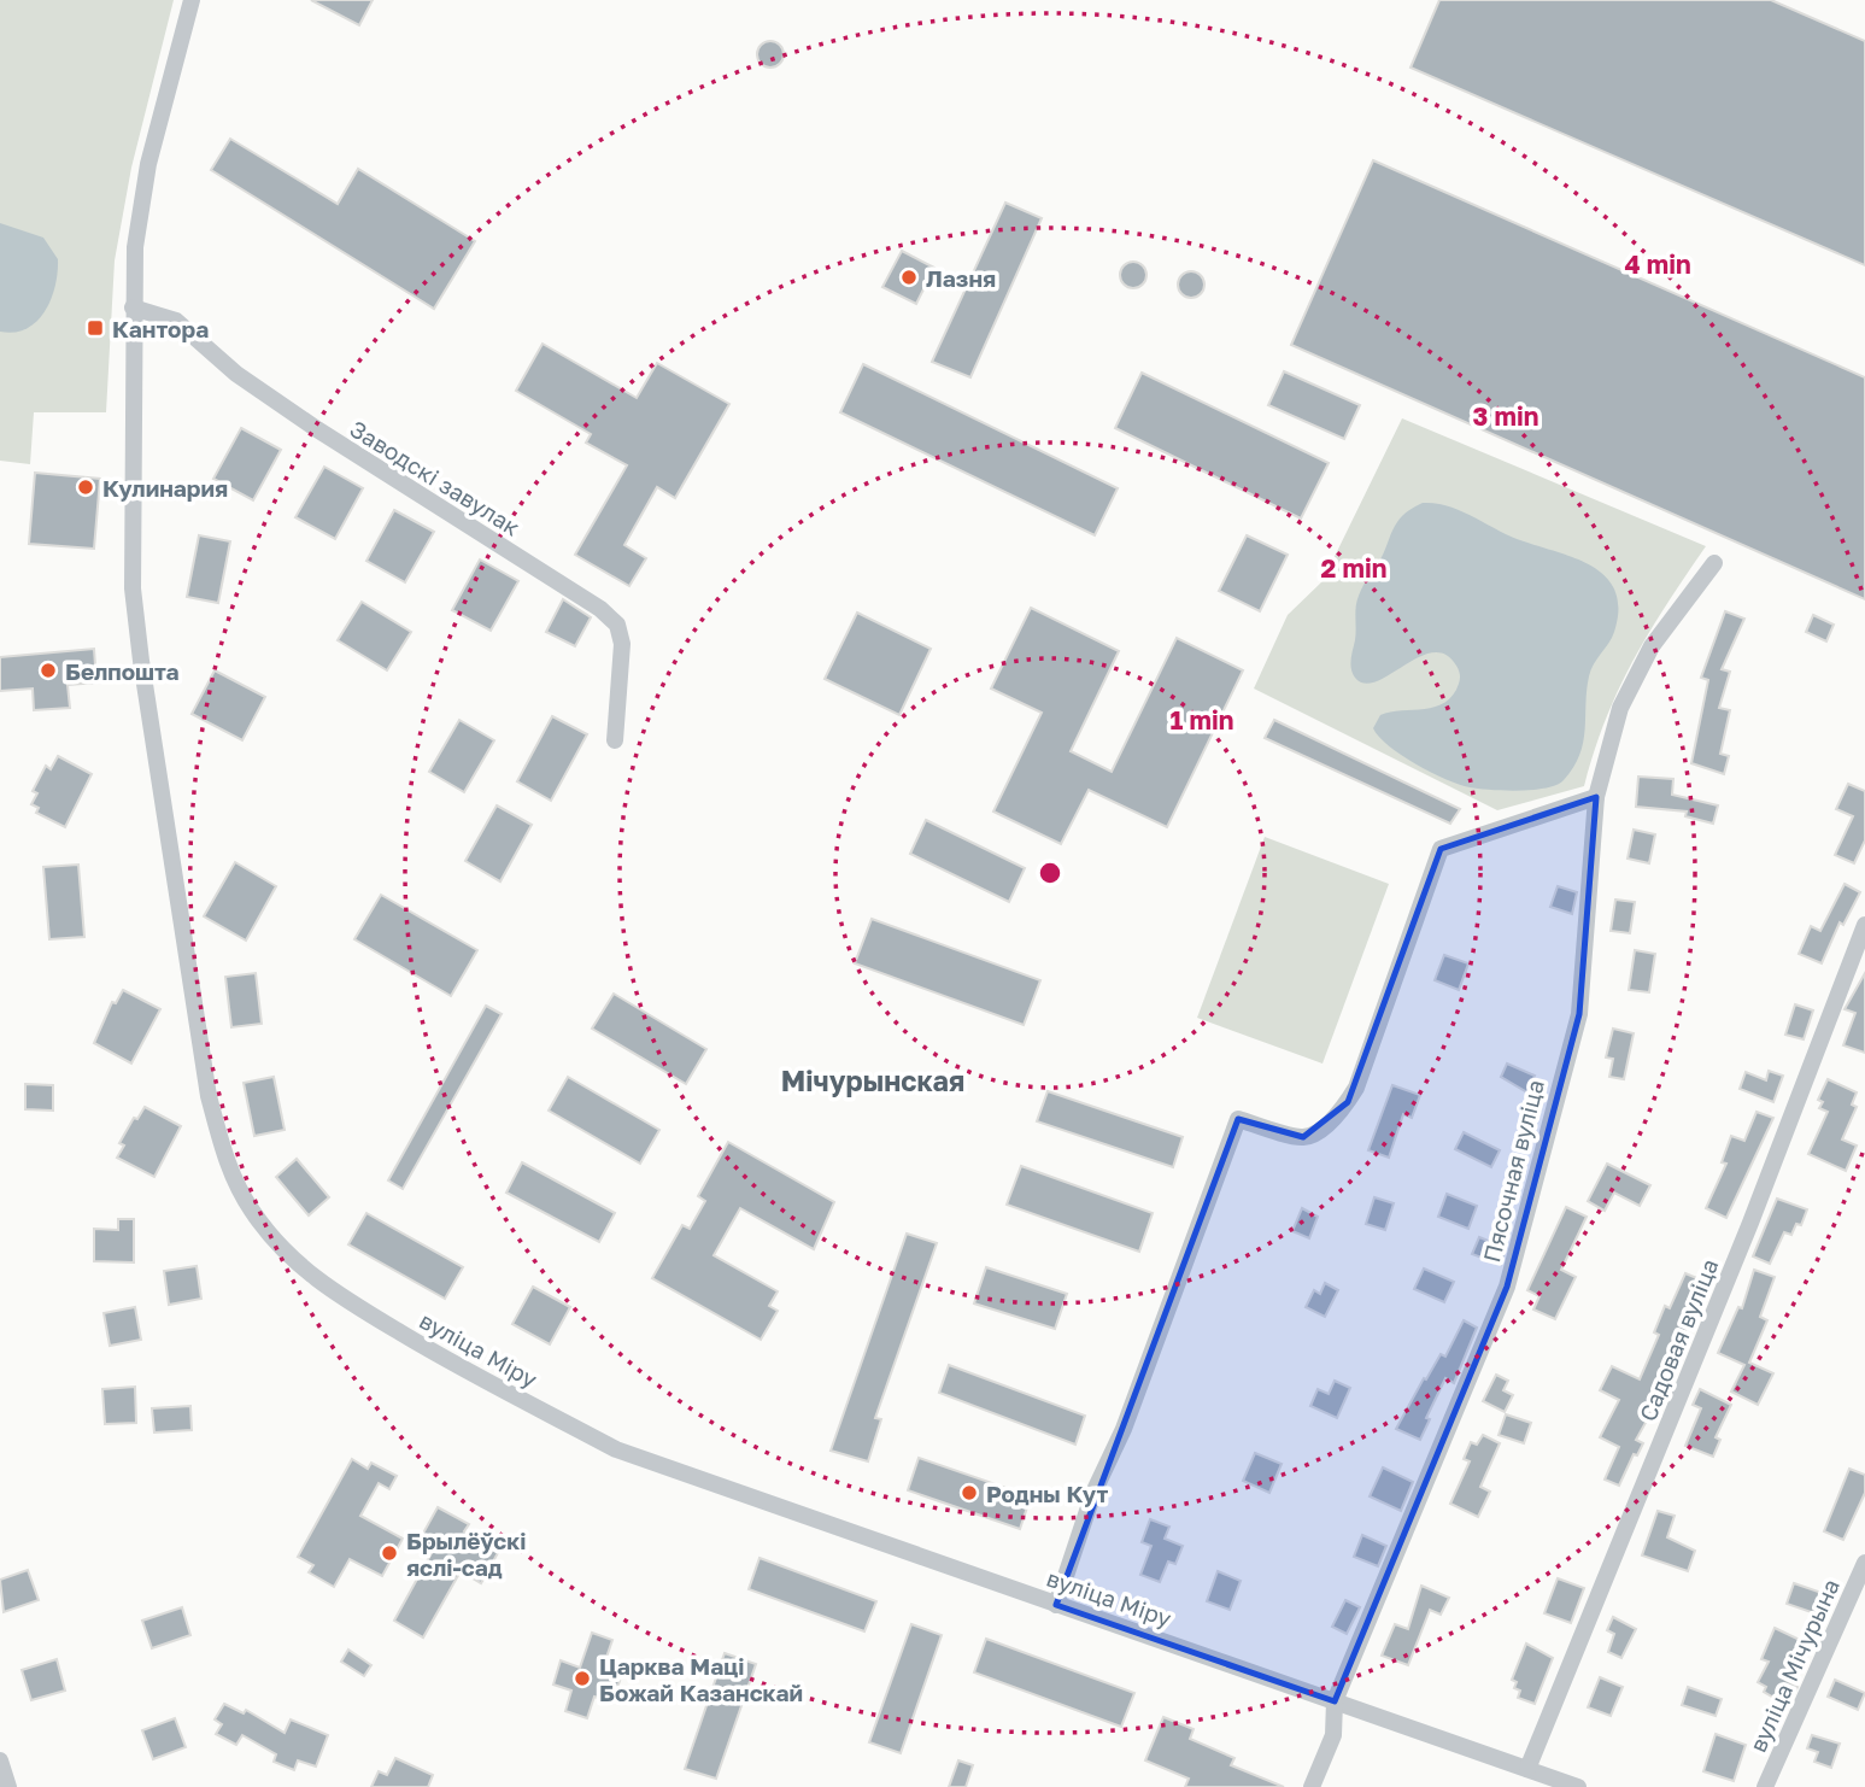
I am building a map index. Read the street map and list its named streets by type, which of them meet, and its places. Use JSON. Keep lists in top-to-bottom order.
{
  "streets": {
    "street": [
      "Заводскі завулак",
      "Пясочная вуліца",
      "Садовая вуліца",
      "вуліца Міру",
      "вуліца Мічурына"
    ]
  },
  "crossings": [
    ["Заводскі завулак", "вуліца Міру"],
    ["Пясочная вуліца", "вуліца Міру"],
    ["Садовая вуліца", "вуліца Міру"]
  ],
  "districts": ["Мічурынская"],
  "places": {
    "other": [
      "Лазня",
      "Кулинария",
      "Белпошта",
      "Родны Кут",
      "Брылёўскі яслі-сад",
      "Царква Маці Божай Казанскай"
    ],
    "transit": ["Кантора"]
  },
  "rings": [
    "4 min",
    "3 min",
    "2 min",
    "1 min"
  ]
}
